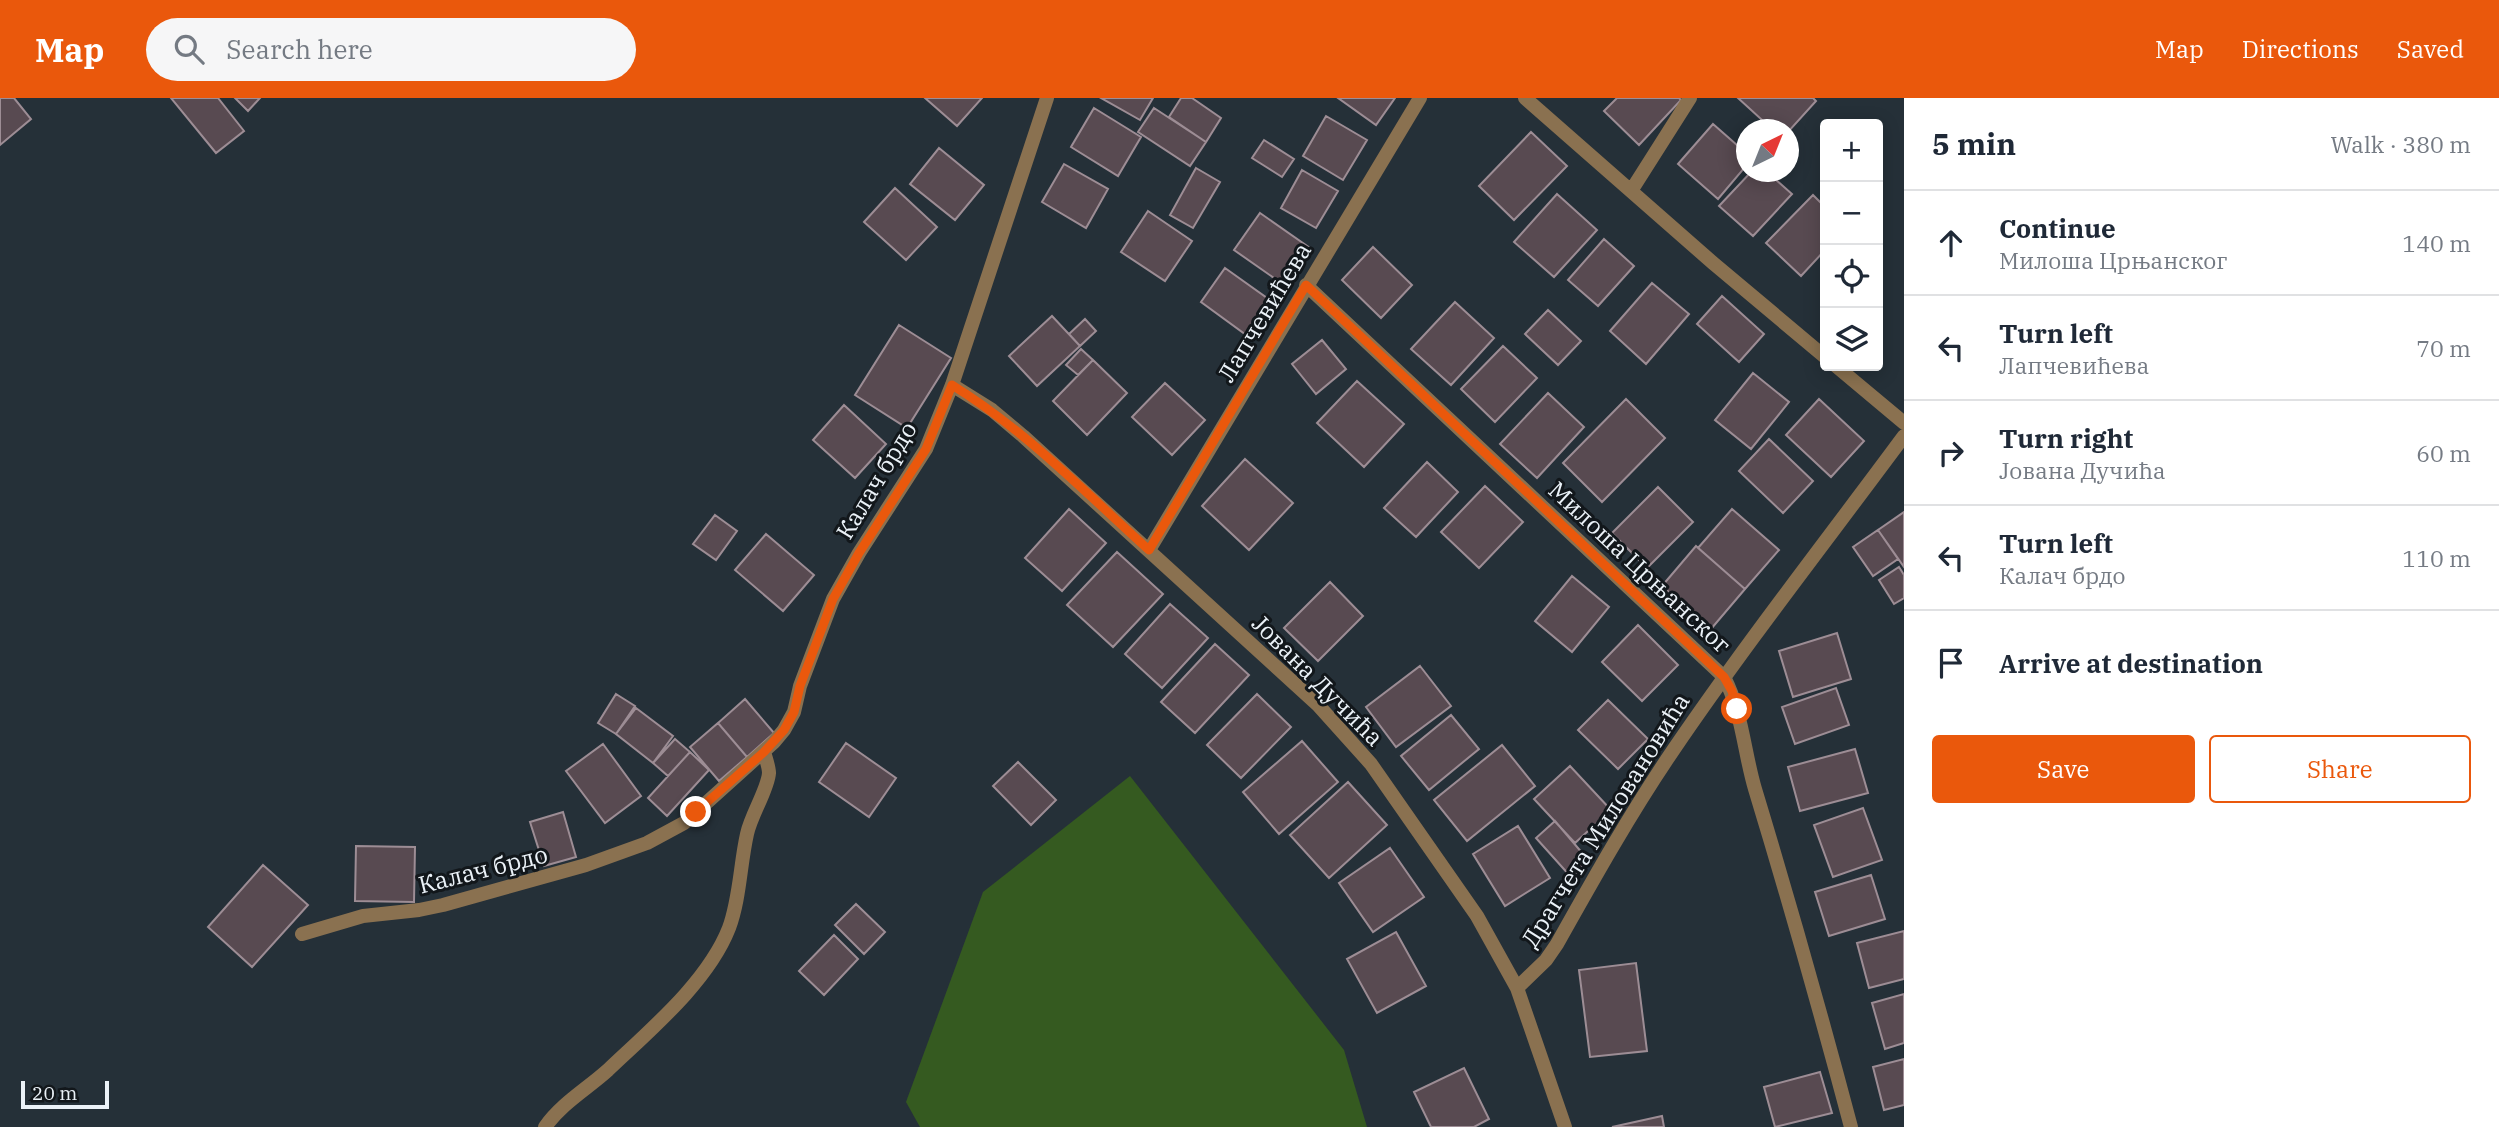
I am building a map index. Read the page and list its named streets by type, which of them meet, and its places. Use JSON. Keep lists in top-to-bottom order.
{
  "streets": {
    "street": [
      "Лапчевићева",
      "Калач брдо",
      "Милоша Црњанског",
      "Јована Дучића",
      "Драгчета Миловановића"
    ]
  },
  "crossings": [
    ["Лапчевићева", "Милоша Црњанског"],
    ["Лапчевићева", "Јована Дучића"],
    ["Калач брдо", "Јована Дучића"],
    ["Милоша Црњанског", "Драгчета Миловановића"],
    ["Јована Дучића", "Драгчета Миловановића"]
  ],
  "scale_bar": "20 m",
  "north": "top right",
  "page": {
    "header": "Map",
    "search": "Search here",
    "nav": ["Map", "Directions", "Saved"],
    "heading": ["5 min", "Walk · 380 m"],
    "map_buttons": ["+", "−"],
    "list": [
      ["Continue", "Милоша Црњанског", "140 m"],
      ["Turn left", "Лапчевићева", "70 m"],
      ["Turn right", "Јована Дучића", "60 m"],
      ["Turn left", "Калач брдо", "110 m"],
      "Arrive at destination"
    ],
    "buttons": ["Save", "Share"],
    "scale": "20 m"
  }
}
